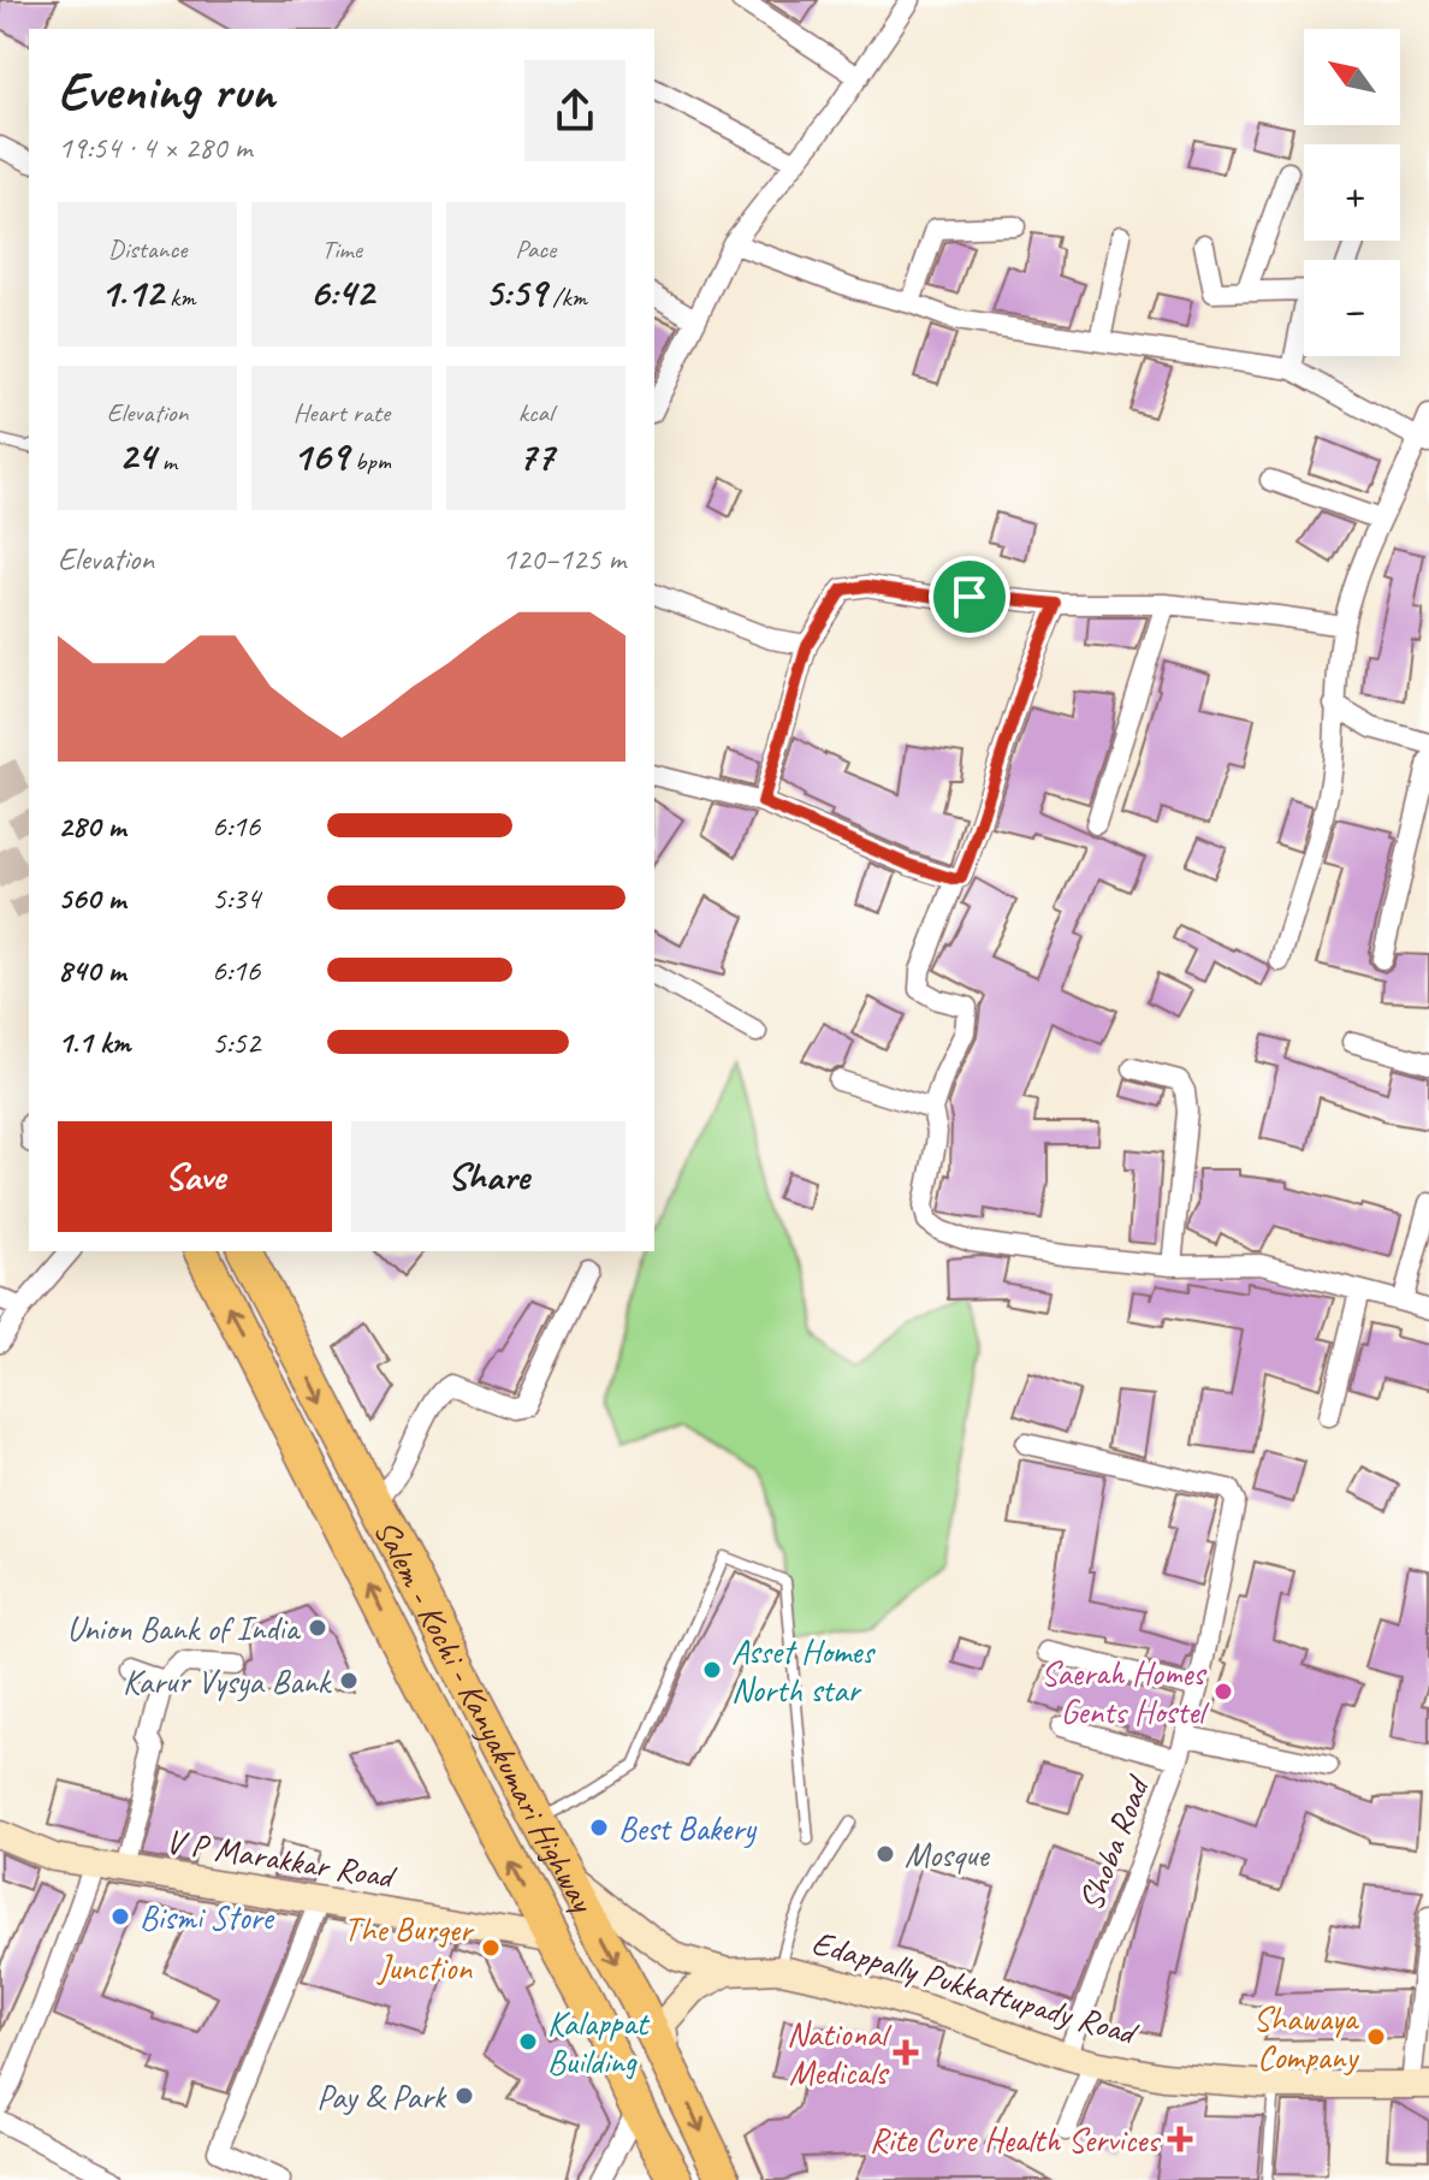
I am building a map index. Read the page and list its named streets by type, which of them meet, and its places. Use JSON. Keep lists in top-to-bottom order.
{
  "streets": {
    "highway": ["Salem - Kochi - Kanyakumari Highway"],
    "main road": ["V P Marakkar Road", "Edappally Pukkattupady Road"],
    "street": ["Shoba Road"]
  },
  "crossings": [
    ["Salem - Kochi - Kanyakumari Highway", "V P Marakkar Road"],
    ["Shoba Road", "Edappally Pukkattupady Road"]
  ],
  "places": {
    "other": [
      "Union Bank of India",
      "Asset Homes North star",
      "Karur Vysya Bank",
      "Saerah Homes Gents Hostel",
      "Best Bakery",
      "Mosque",
      "Bismi Store",
      "The Burger Junction",
      "Shawaya Company",
      "Kalappat Building",
      "Pay & Park"
    ],
    "health": ["National Medicals", "Rite Cure Health Services"]
  },
  "north": "top left",
  "page": {
    "map_buttons": ["+", "−"],
    "heading": ["Evening run", "19:54 · 4 × 280 m"],
    "stats": [
      ["Distance", "1.12 km"],
      ["Time", "6:42"],
      ["Pace", "5:59 /km"],
      ["Elevation", "24 m"],
      ["Heart rate", "169 bpm"],
      ["kcal", "77"]
    ],
    "chart": ["Elevation", "120–125 m"],
    "list": [
      {
        "name": "280 m",
        "note": "6:16"
      },
      {
        "name": "560 m",
        "note": "5:34"
      },
      {
        "name": "840 m",
        "note": "6:16"
      },
      {
        "name": "1.1 km",
        "note": "5:52"
      }
    ],
    "buttons": ["Save", "Share"]
  }
}
